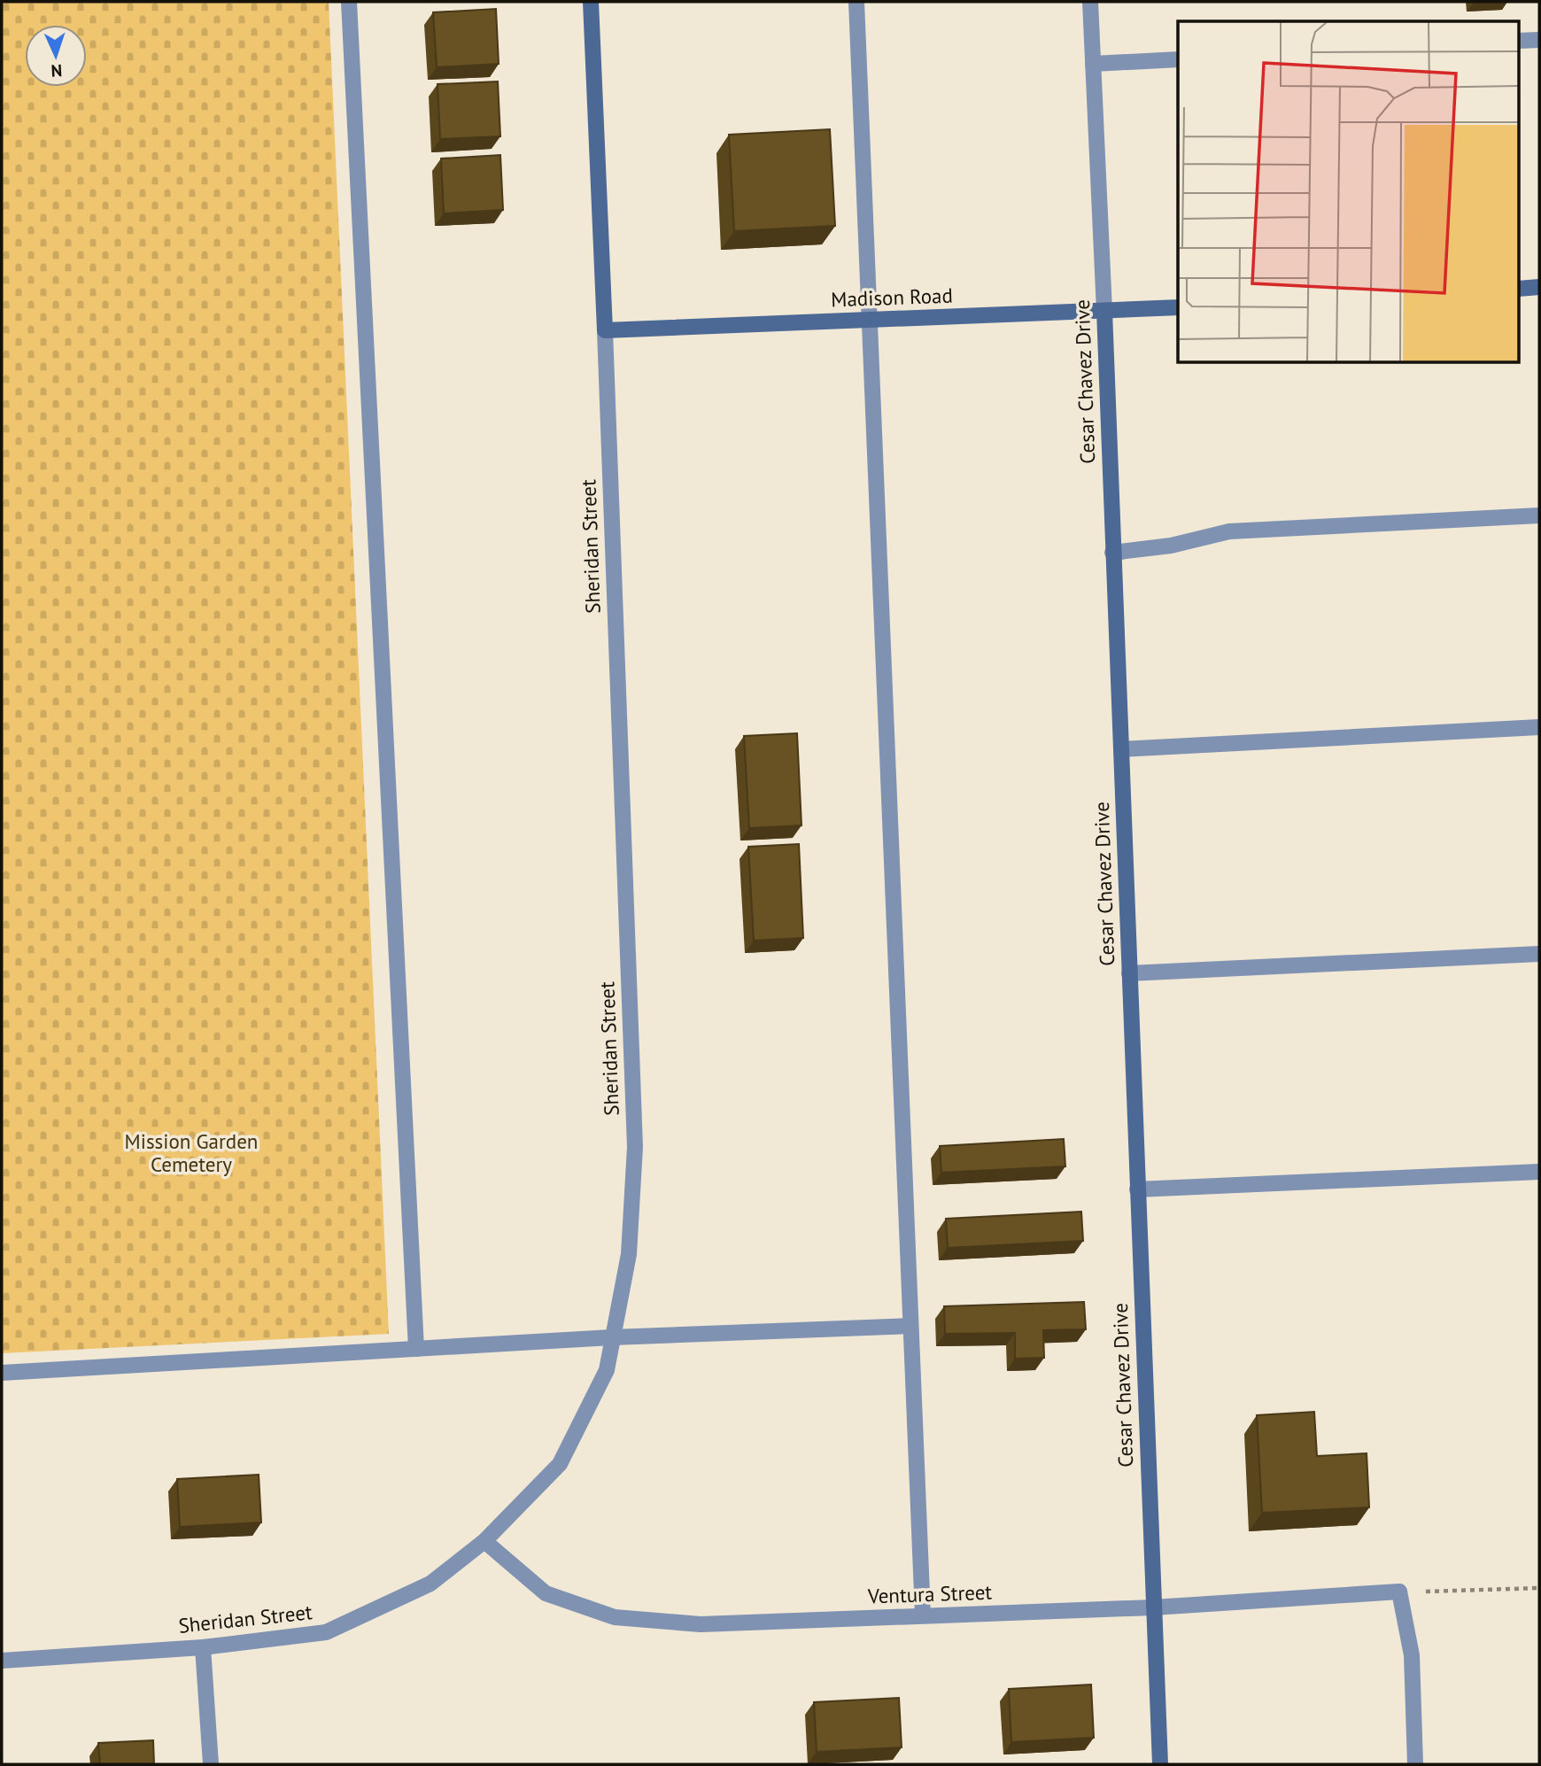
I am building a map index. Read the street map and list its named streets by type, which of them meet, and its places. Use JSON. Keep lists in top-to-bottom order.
{
  "streets": {
    "street": [
      "Madison Road",
      "Cesar Chavez Drive",
      "Sheridan Street",
      "Ventura Street"
    ]
  },
  "crossings": [
    ["Madison Road", "Cesar Chavez Drive"],
    ["Madison Road", "Sheridan Street"],
    ["Cesar Chavez Drive", "Ventura Street"],
    ["Sheridan Street", "Ventura Street"]
  ],
  "parks": ["Mission Garden Cemetery"],
  "north": "bottom"
}
